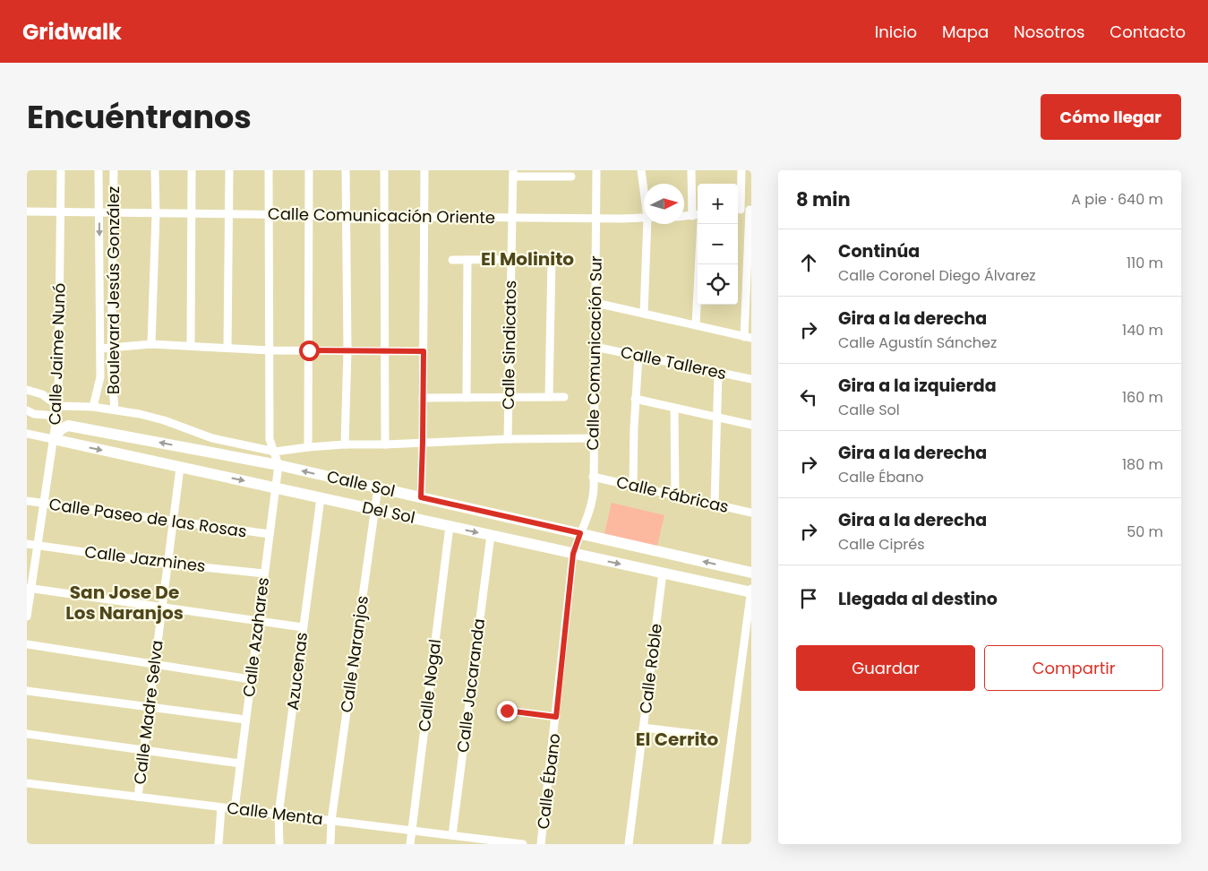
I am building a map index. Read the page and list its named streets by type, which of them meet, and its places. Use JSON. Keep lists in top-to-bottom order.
{
  "streets": {
    "street": [
      "Calle Comunicación Oriente",
      "Boulevard Jesús González",
      "Calle Sindicatos",
      "Calle Comunicación Sur",
      "Calle Jaime Nunó",
      "Calle Talleres",
      "Calle Sol",
      "Calle Fábricas",
      "Del Sol",
      "Calle Paseo de las Rosas",
      "Calle Jazmines",
      "Calle Azahares",
      "Calle Naranjos",
      "Calle Roble",
      "Azucenas",
      "Calle Nogal",
      "Calle Jacaranda",
      "Calle Madre Selva",
      "Calle Ébano",
      "Calle Menta"
    ]
  },
  "crossings": [
    ["Calle Comunicación Oriente", "Boulevard Jesús González"],
    ["Calle Comunicación Oriente", "Calle Sindicatos"],
    ["Calle Comunicación Oriente", "Calle Comunicación Sur"],
    ["Calle Comunicación Oriente", "Calle Jaime Nunó"],
    ["Calle Comunicación Oriente", "Calle Azahares"],
    ["Calle Comunicación Sur", "Calle Talleres"],
    ["Calle Comunicación Sur", "Calle Sol"],
    ["Calle Comunicación Sur", "Calle Fábricas"],
    ["Calle Comunicación Sur", "Calle Ébano"],
    ["Calle Jaime Nunó", "Calle Sol"],
    ["Calle Jaime Nunó", "Del Sol"],
    ["Calle Jaime Nunó", "Calle Paseo de las Rosas"],
    ["Calle Jaime Nunó", "Calle Jazmines"],
    ["Calle Sol", "Del Sol"],
    ["Calle Sol", "Calle Azahares"],
    ["Calle Sol", "Calle Naranjos"],
    ["Calle Sol", "Calle Ébano"],
    ["Del Sol", "Calle Azahares"],
    ["Del Sol", "Calle Naranjos"],
    ["Del Sol", "Calle Roble"],
    ["Del Sol", "Azucenas"],
    ["Del Sol", "Calle Nogal"],
    ["Del Sol", "Calle Jacaranda"],
    ["Del Sol", "Calle Madre Selva"],
    ["Del Sol", "Calle Ébano"],
    ["Calle Paseo de las Rosas", "Calle Azahares"],
    ["Calle Paseo de las Rosas", "Calle Madre Selva"],
    ["Calle Jazmines", "Calle Azahares"],
    ["Calle Jazmines", "Calle Madre Selva"],
    ["Calle Azahares", "Calle Menta"],
    ["Calle Naranjos", "Calle Menta"],
    ["Azucenas", "Calle Menta"],
    ["Calle Nogal", "Calle Menta"],
    ["Calle Jacaranda", "Calle Menta"],
    ["Calle Madre Selva", "Calle Menta"]
  ],
  "districts": ["El Molinito", "San Jose De Los Naranjos", "El Cerrito"],
  "north": "right",
  "page": {
    "header": "Gridwalk",
    "nav": [
      "Inicio",
      "Mapa",
      "Nosotros",
      "Contacto"
    ],
    "title": "Encuéntranos",
    "buttons": [
      "Cómo llegar",
      ["Guardar", "Compartir"]
    ],
    "heading": ["8 min", "A pie · 640 m"],
    "map_buttons": ["+", "−"],
    "list": [
      ["Continúa", "Calle Coronel Diego Álvarez", "110 m"],
      ["Gira a la derecha", "Calle Agustín Sánchez", "140 m"],
      ["Gira a la izquierda", "Calle Sol", "160 m"],
      ["Gira a la derecha", "Calle Ébano", "180 m"],
      ["Gira a la derecha", "Calle Ciprés", "50 m"],
      "Llegada al destino"
    ]
  }
}
